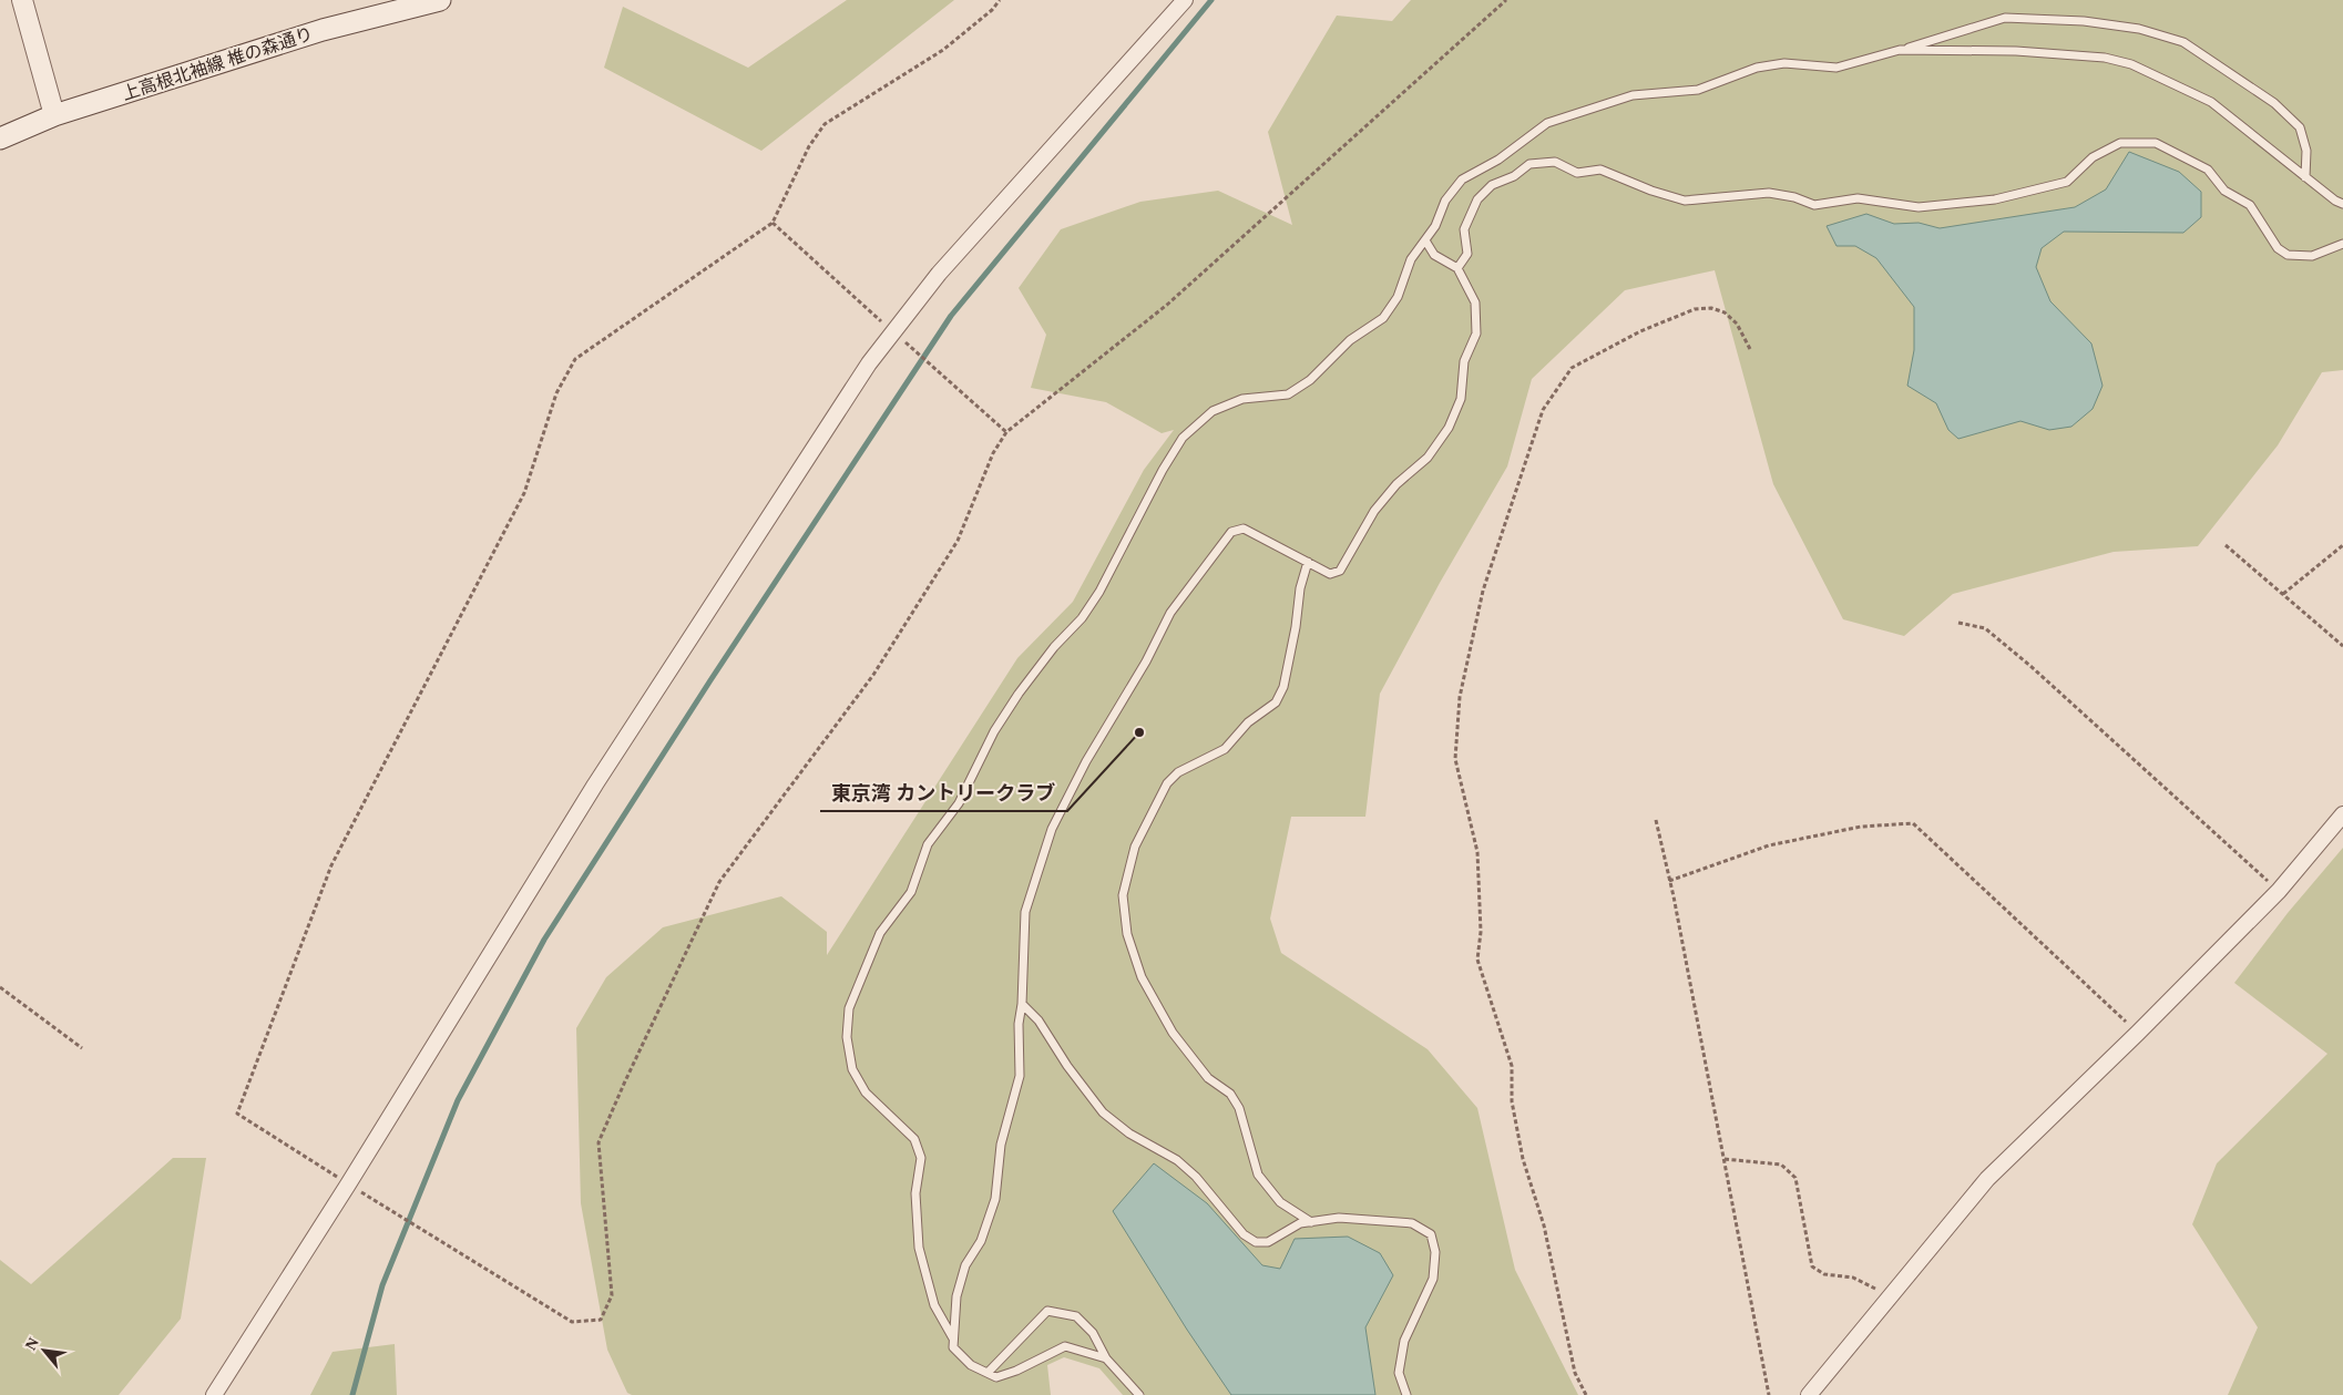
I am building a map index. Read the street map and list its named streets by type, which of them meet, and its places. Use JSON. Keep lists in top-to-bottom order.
{
  "streets": {
    "main road": ["上高根北袖線 椎の森通り"]
  },
  "places": ["東京湾 カントリークラブ"],
  "north": "top left"
}
